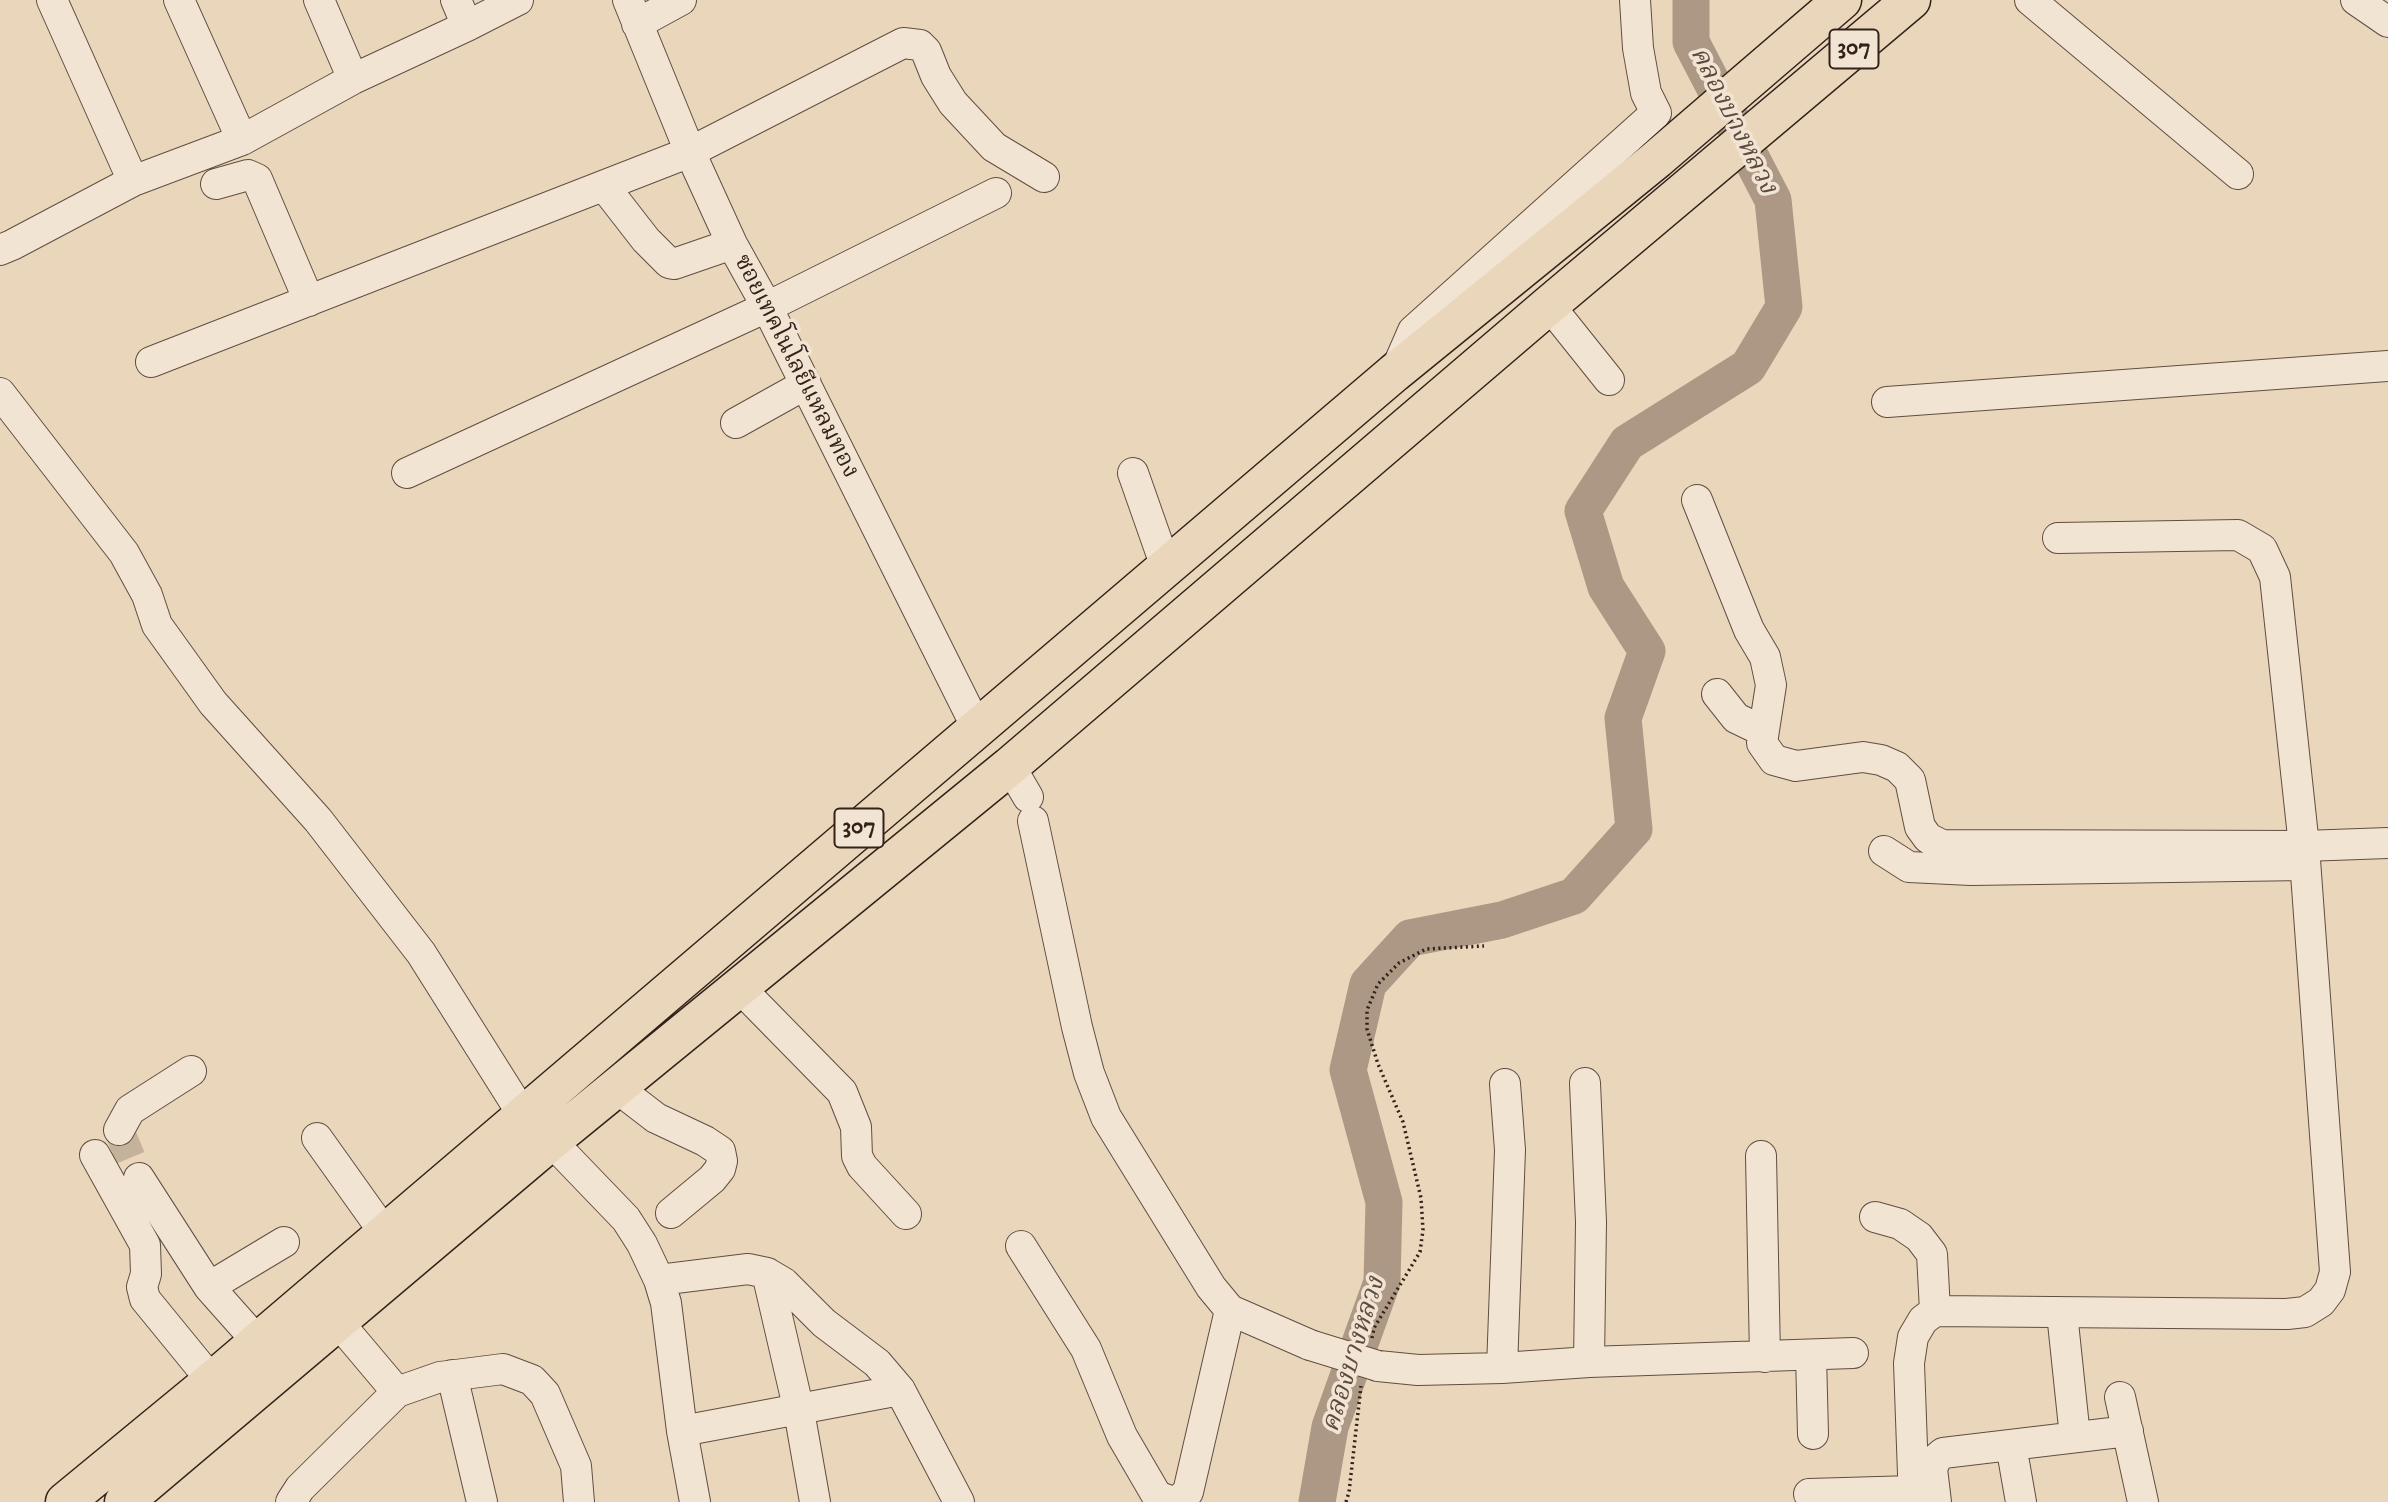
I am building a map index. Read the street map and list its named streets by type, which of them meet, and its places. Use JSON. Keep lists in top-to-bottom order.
{
  "streets": {
    "main road": ["307"],
    "street": ["ซอยเทคโนโลยีแหลมทอง"]
  },
  "crossings": [
    ["307", "ซอยเทคโนโลยีแหลมทอง"]
  ],
  "water": ["คลองบางหลวง"]
}
